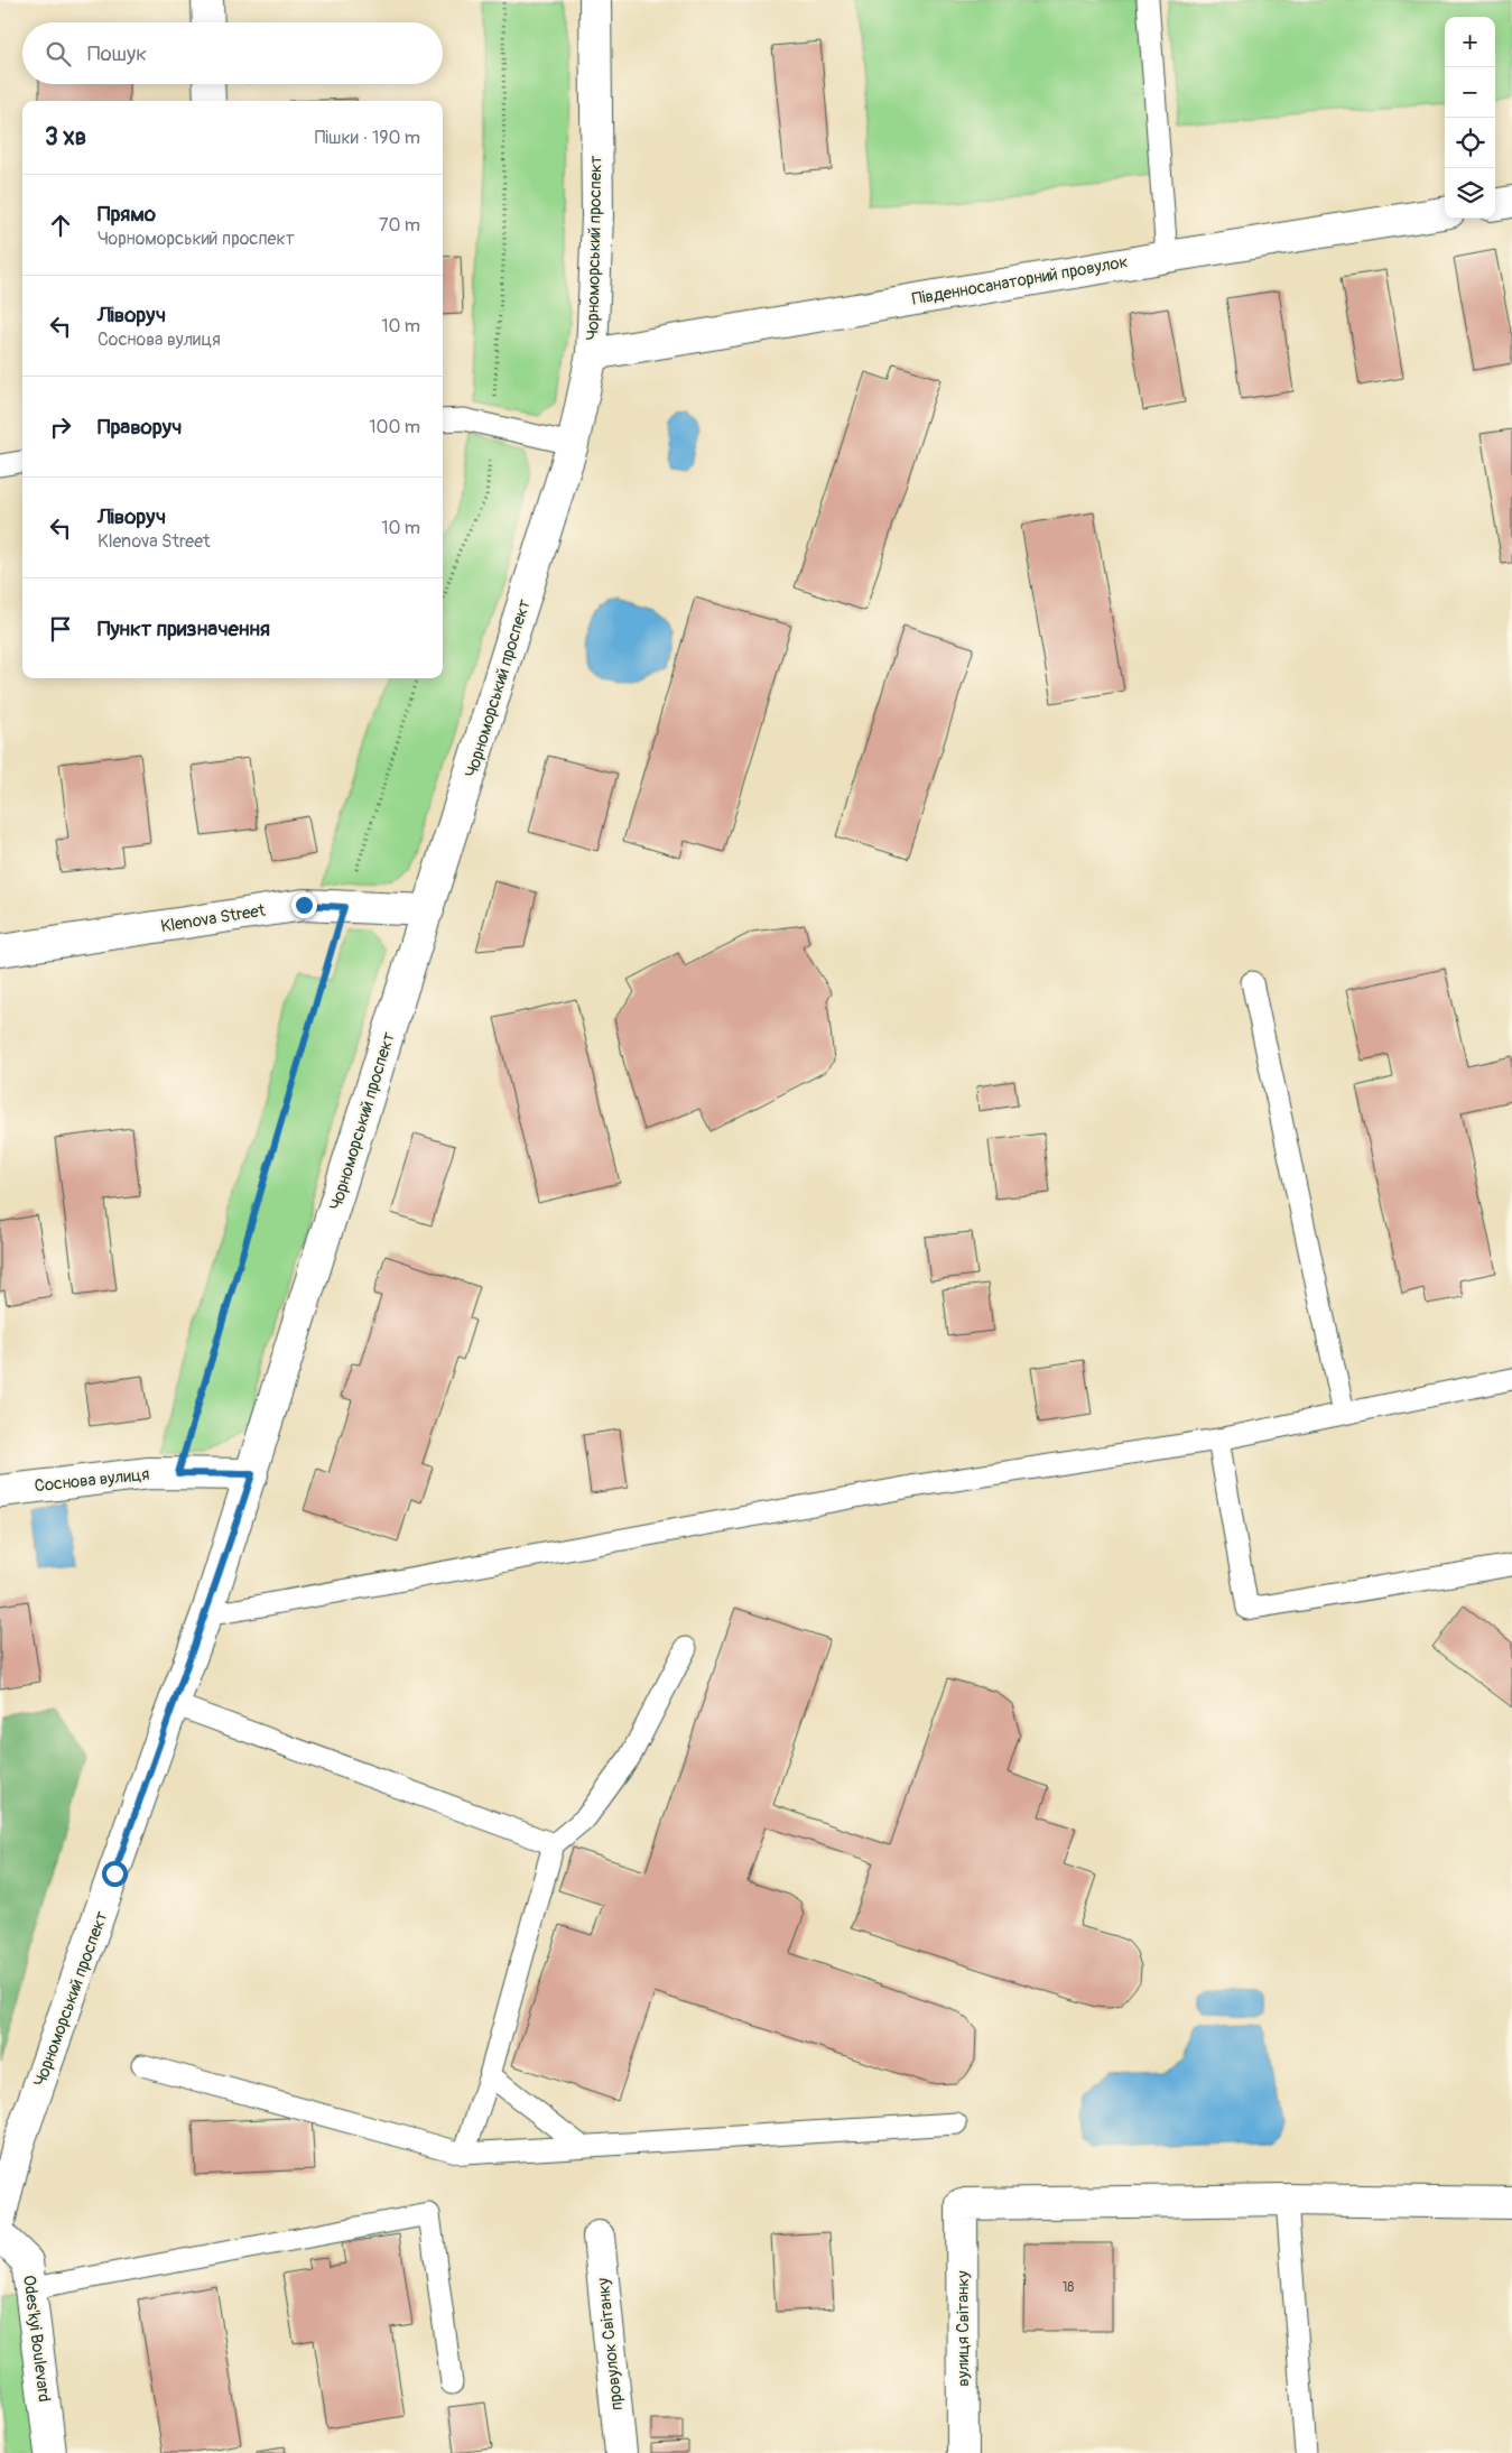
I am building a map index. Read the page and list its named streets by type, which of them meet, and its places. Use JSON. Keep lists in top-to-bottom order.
{
  "streets": {
    "street": [
      "Чорноморський проспект",
      "Південносанаторний провулок",
      "Klenova Street",
      "Соснова вулиця",
      "вулиця Світанку",
      "Odes'kyi Boulevard",
      "провулок Світанку"
    ]
  },
  "crossings": [
    ["Чорноморський проспект", "Південносанаторний провулок"],
    ["Чорноморський проспект", "Klenova Street"],
    ["Чорноморський проспект", "Соснова вулиця"]
  ],
  "house_numbers": ["18"],
  "page": {
    "map_buttons": ["+", "−"],
    "search": "Пошук",
    "heading": ["3 хв", "Пішки · 190 m"],
    "list": [
      ["Прямо", "Чорноморський проспект", "70 m"],
      ["Ліворуч", "Соснова вулиця", "10 m"],
      ["Праворуч", "100 m"],
      ["Ліворуч", "Klenova Street", "10 m"],
      "Пункт призначення"
    ]
  }
}
